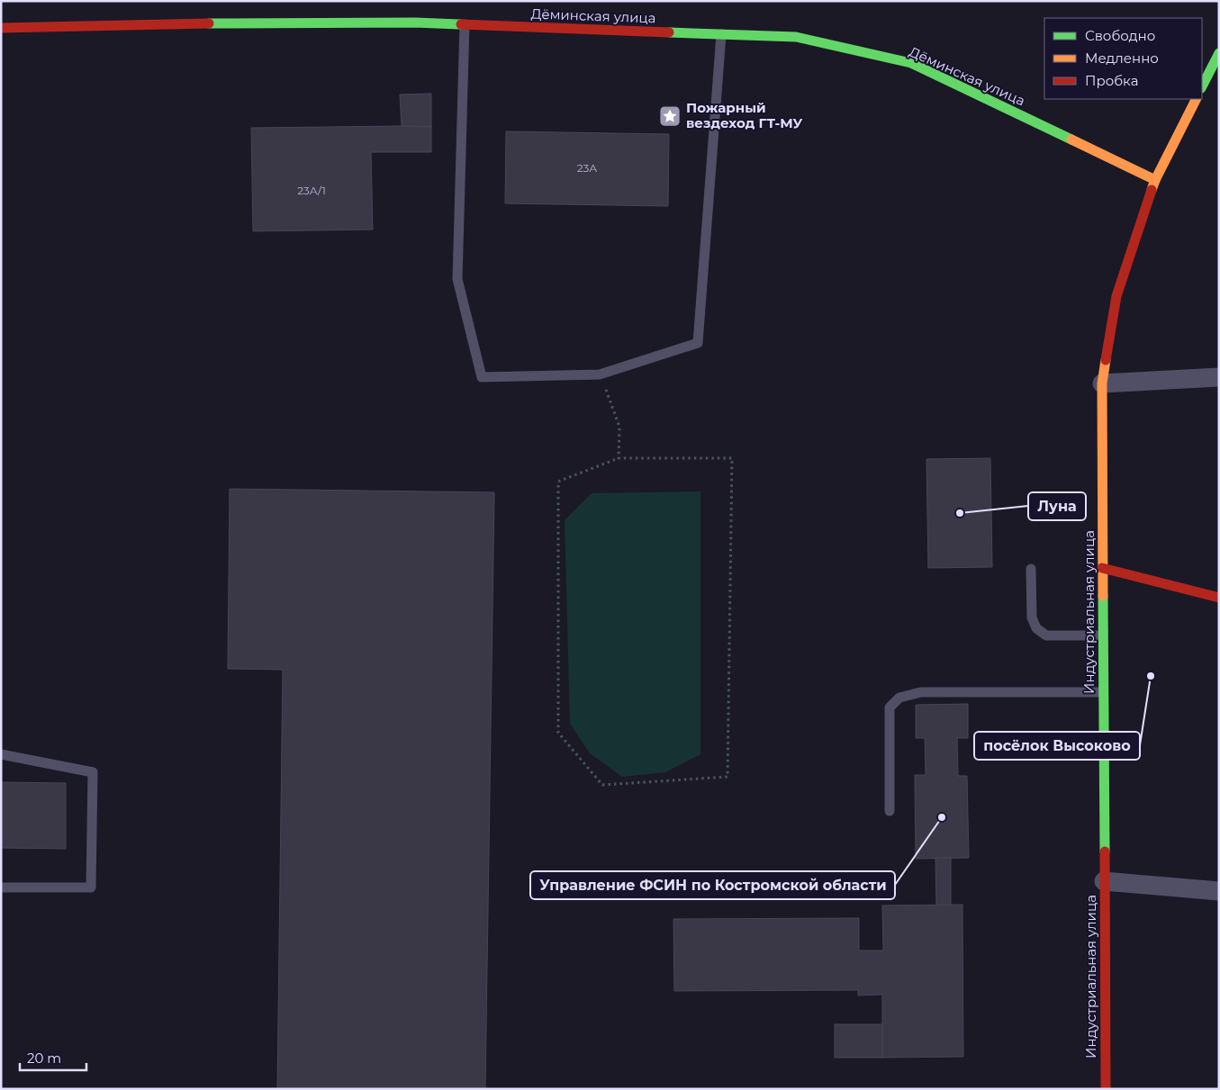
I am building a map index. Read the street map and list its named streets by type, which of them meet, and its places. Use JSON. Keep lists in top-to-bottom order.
{
  "streets": {
    "main road": ["Дёминская улица", "Индустриальная улица"]
  },
  "crossings": [
    ["Дёминская улица", "Индустриальная улица"]
  ],
  "places": {
    "place": ["Пожарный вездеход ГТ-МУ"],
    "other": ["Луна", "посёлок Высоково", "Управление ФСИН по Костромской области"]
  },
  "house_numbers": ["23А", "23А/1"],
  "legend": ["Свободно", "Медленно", "Пробка"],
  "scale_bar": "20 m"
}
